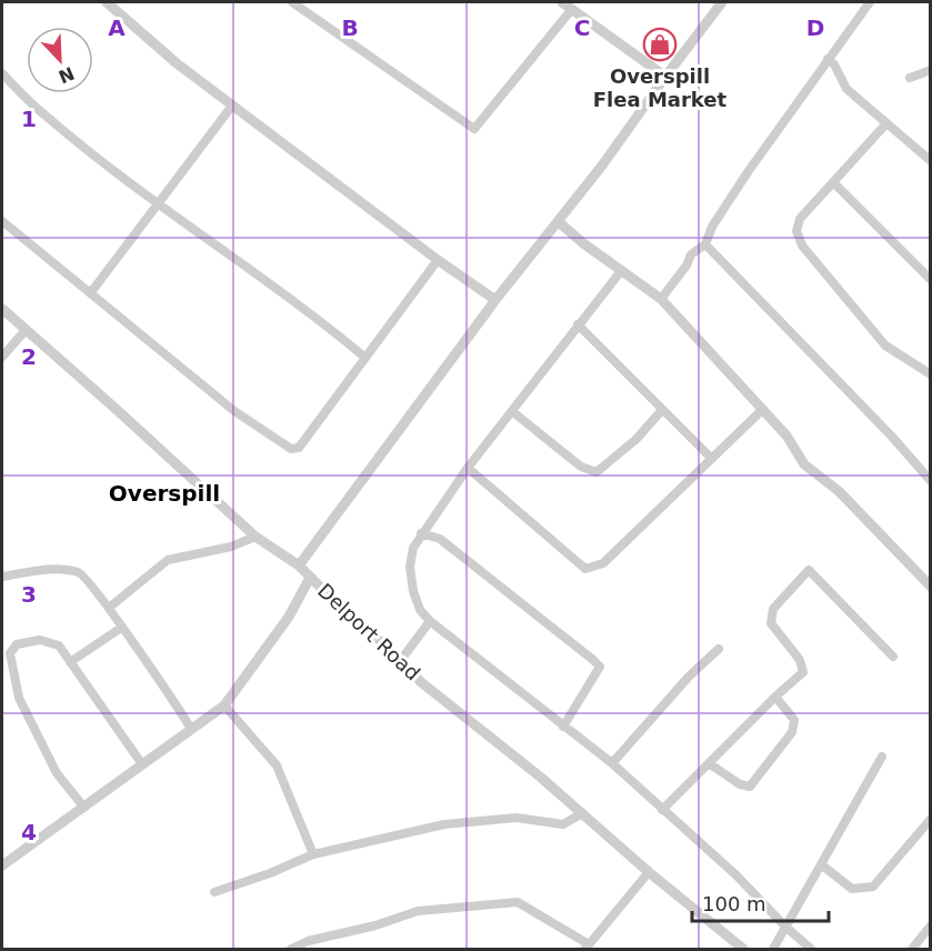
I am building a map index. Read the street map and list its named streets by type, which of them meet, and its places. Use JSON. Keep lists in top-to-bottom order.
{
  "streets": {
    "street": ["Delport Road"]
  },
  "districts": ["Overspill"],
  "places": {
    "shop": ["Overspill Flea Market"]
  },
  "scale_bar": "100 m",
  "north": "bottom right",
  "grid": {
    "columns": [
      "A",
      "B",
      "C",
      "D"
    ],
    "rows": [
      "1",
      "2",
      "3",
      "4"
    ]
  }
}
